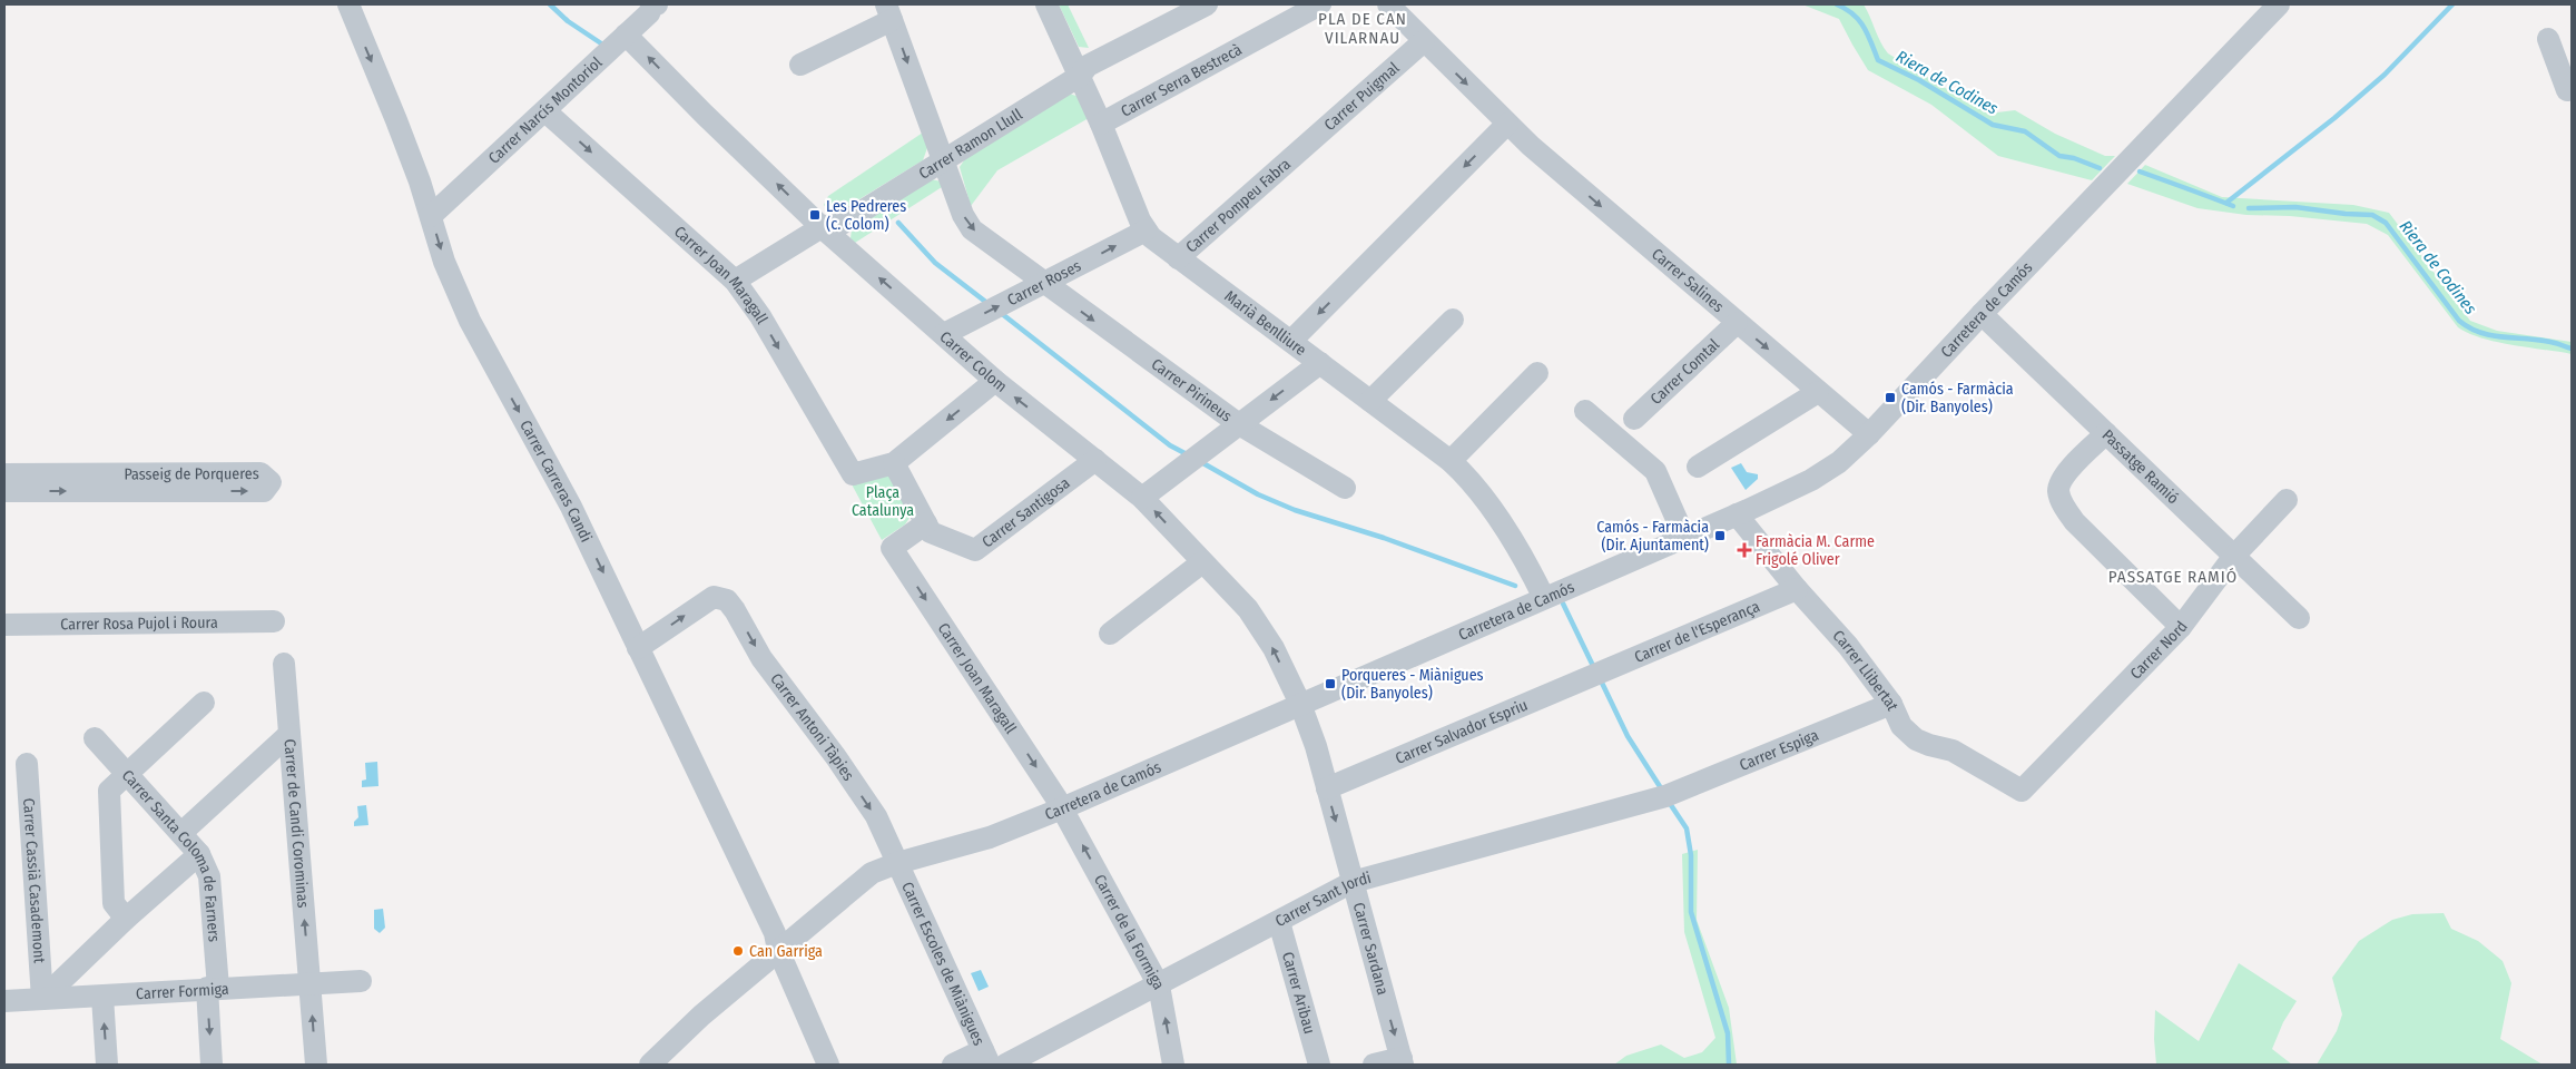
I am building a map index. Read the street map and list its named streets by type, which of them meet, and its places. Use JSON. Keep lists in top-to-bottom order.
{
  "streets": {
    "street": [
      "Carrer Serra Bestrecà",
      "Carrer Puigmal",
      "Carrer Narcís Montoriol",
      "Carrer Ramon Llull",
      "Carrer Pompeu Fabra",
      "Carrer Joan Maragall",
      "Carrer Salines",
      "Carrer Roses",
      "Carretera de Camós",
      "Marià Benlliure",
      "Carrer Colom",
      "Carrer Comtal",
      "Carrer Pirineus",
      "Passatge Ramió",
      "Passeig de Porqueres",
      "Carrer Carreras Candi",
      "Carrer Santigosa",
      "Carrer Rosa Pujol i Roura",
      "Carrer de l'Esperança",
      "Carrer Nord",
      "Carrer Llibertat",
      "Carrer Antoni Tàpies",
      "Carrer Salvador Espriu",
      "Carrer Espiga",
      "Carrer de Candi Corominas",
      "Carrer Santa Coloma de Farners",
      "Carrer Cassià Casademont",
      "Carrer Sant Jordi",
      "Carrer de la Formiga",
      "Carrer Sardana",
      "Carrer Escoles de Miànigues",
      "Carrer Formiga",
      "Carrer Aribau"
    ]
  },
  "crossings": [
    ["Carrer Serra Bestrecà", "Marià Benlliure"],
    ["Carrer Puigmal", "Carrer Pompeu Fabra"],
    ["Carrer Puigmal", "Carrer Salines"],
    ["Carrer Narcís Montoriol", "Carrer Joan Maragall"],
    ["Carrer Narcís Montoriol", "Carrer Colom"],
    ["Carrer Narcís Montoriol", "Carrer Carreras Candi"],
    ["Carrer Ramon Llull", "Carrer Joan Maragall"],
    ["Carrer Ramon Llull", "Marià Benlliure"],
    ["Carrer Ramon Llull", "Carrer Colom"],
    ["Carrer Ramon Llull", "Carrer Pirineus"],
    ["Carrer Pompeu Fabra", "Marià Benlliure"],
    ["Carrer Joan Maragall", "Carretera de Camós"],
    ["Carrer Joan Maragall", "Carrer Santigosa"],
    ["Carrer Joan Maragall", "Carrer de la Formiga"],
    ["Carrer Salines", "Carretera de Camós"],
    ["Carrer Salines", "Carrer Comtal"],
    ["Carrer Roses", "Marià Benlliure"],
    ["Carrer Roses", "Carrer Colom"],
    ["Carrer Roses", "Carrer Pirineus"],
    ["Carretera de Camós", "Marià Benlliure"],
    ["Carretera de Camós", "Carrer Colom"],
    ["Carretera de Camós", "Passatge Ramió"],
    ["Carretera de Camós", "Carrer Carreras Candi"],
    ["Carretera de Camós", "Carrer Llibertat"],
    ["Carretera de Camós", "Carrer Antoni Tàpies"],
    ["Carretera de Camós", "Carrer de la Formiga"],
    ["Carretera de Camós", "Carrer Sardana"],
    ["Carretera de Camós", "Carrer Escoles de Miànigues"],
    ["Carrer Colom", "Carrer Santigosa"],
    ["Carrer Colom", "Carrer Sardana"],
    ["Passatge Ramió", "Carrer Nord"],
    ["Carrer Carreras Candi", "Carrer Antoni Tàpies"],
    ["Carrer de l'Esperança", "Carrer Llibertat"],
    ["Carrer de l'Esperança", "Carrer Salvador Espriu"],
    ["Carrer Nord", "Carrer Llibertat"],
    ["Carrer Llibertat", "Carrer Espiga"],
    ["Carrer Antoni Tàpies", "Carrer Escoles de Miànigues"],
    ["Carrer Salvador Espriu", "Carrer Sardana"],
    ["Carrer Espiga", "Carrer Sant Jordi"],
    ["Carrer de Candi Corominas", "Carrer Formiga"],
    ["Carrer Santa Coloma de Farners", "Carrer Formiga"],
    ["Carrer Cassià Casademont", "Carrer Formiga"],
    ["Carrer Sant Jordi", "Carrer de la Formiga"],
    ["Carrer Sant Jordi", "Carrer Sardana"],
    ["Carrer Sant Jordi", "Carrer Aribau"]
  ],
  "one_way": [
    "Carrer Joan Maragall",
    "Carrer Roses",
    "Carrer Colom",
    "Carrer Pirineus",
    "Carrer Carreras Candi",
    "Carrer Antoni Tàpies",
    "Carrer de la Formiga",
    "Carrer Sardana"
  ],
  "districts": ["PLA DE CAN VILARNAU", "PASSATGE RAMIÓ"],
  "water": ["Riera de Codines"],
  "parks": ["Plaça Catalunya"],
  "places": {
    "transit": [
      "Les Pedreres (c. Colom)",
      "Camós - Farmàcia (Dir. Banyoles)",
      "Camós - Farmàcia (Dir. Ajuntament)",
      "Porqueres - Miànigues (Dir. Banyoles)"
    ],
    "health": ["Farmàcia M. Carme Frigolé Oliver"],
    "other": ["Can Garriga"]
  }
}
